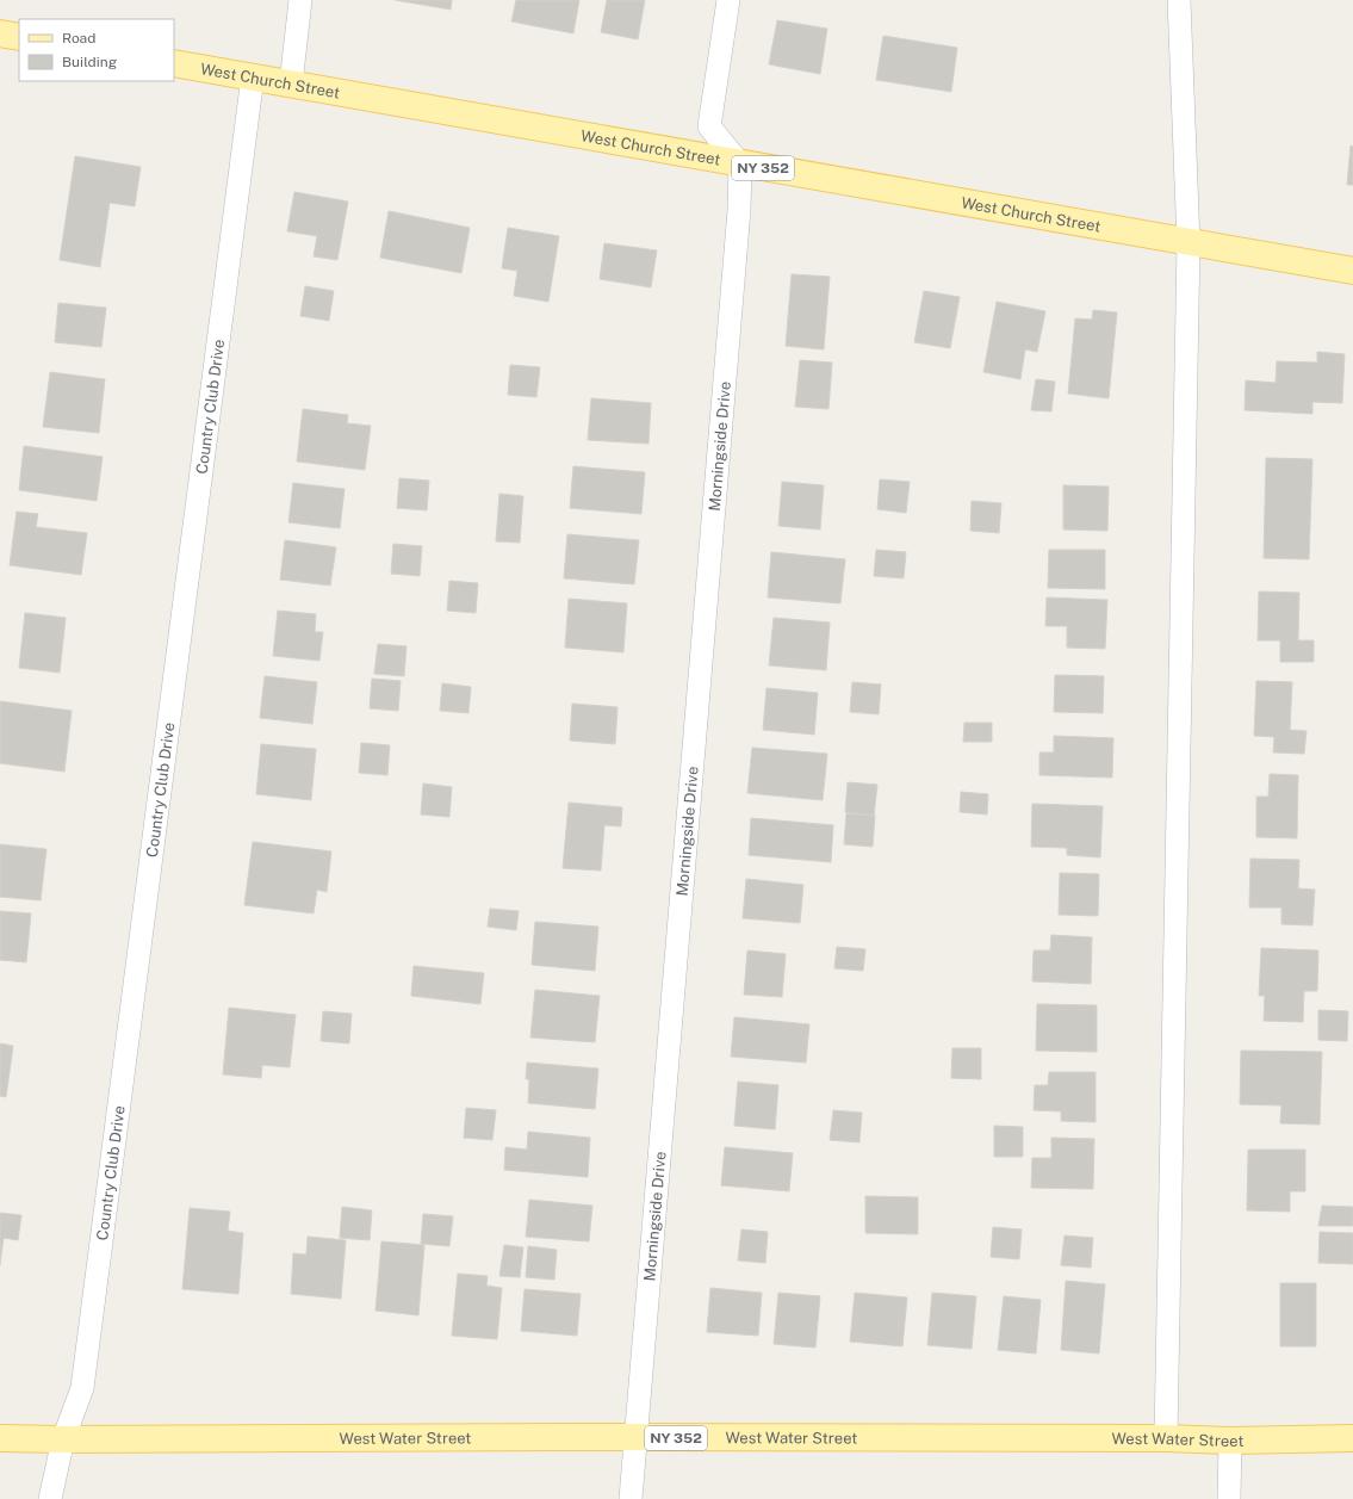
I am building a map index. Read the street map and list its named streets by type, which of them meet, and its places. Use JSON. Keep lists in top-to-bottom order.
{
  "streets": {
    "main road": ["West Church Street", "NY 352", "West Water Street"],
    "street": ["Country Club Drive", "Morningside Drive"]
  },
  "crossings": [
    ["West Church Street", "Country Club Drive"],
    ["West Church Street", "Morningside Drive"],
    ["Country Club Drive", "West Water Street"],
    ["Morningside Drive", "West Water Street"]
  ],
  "legend": ["Road", "Building"]
}
